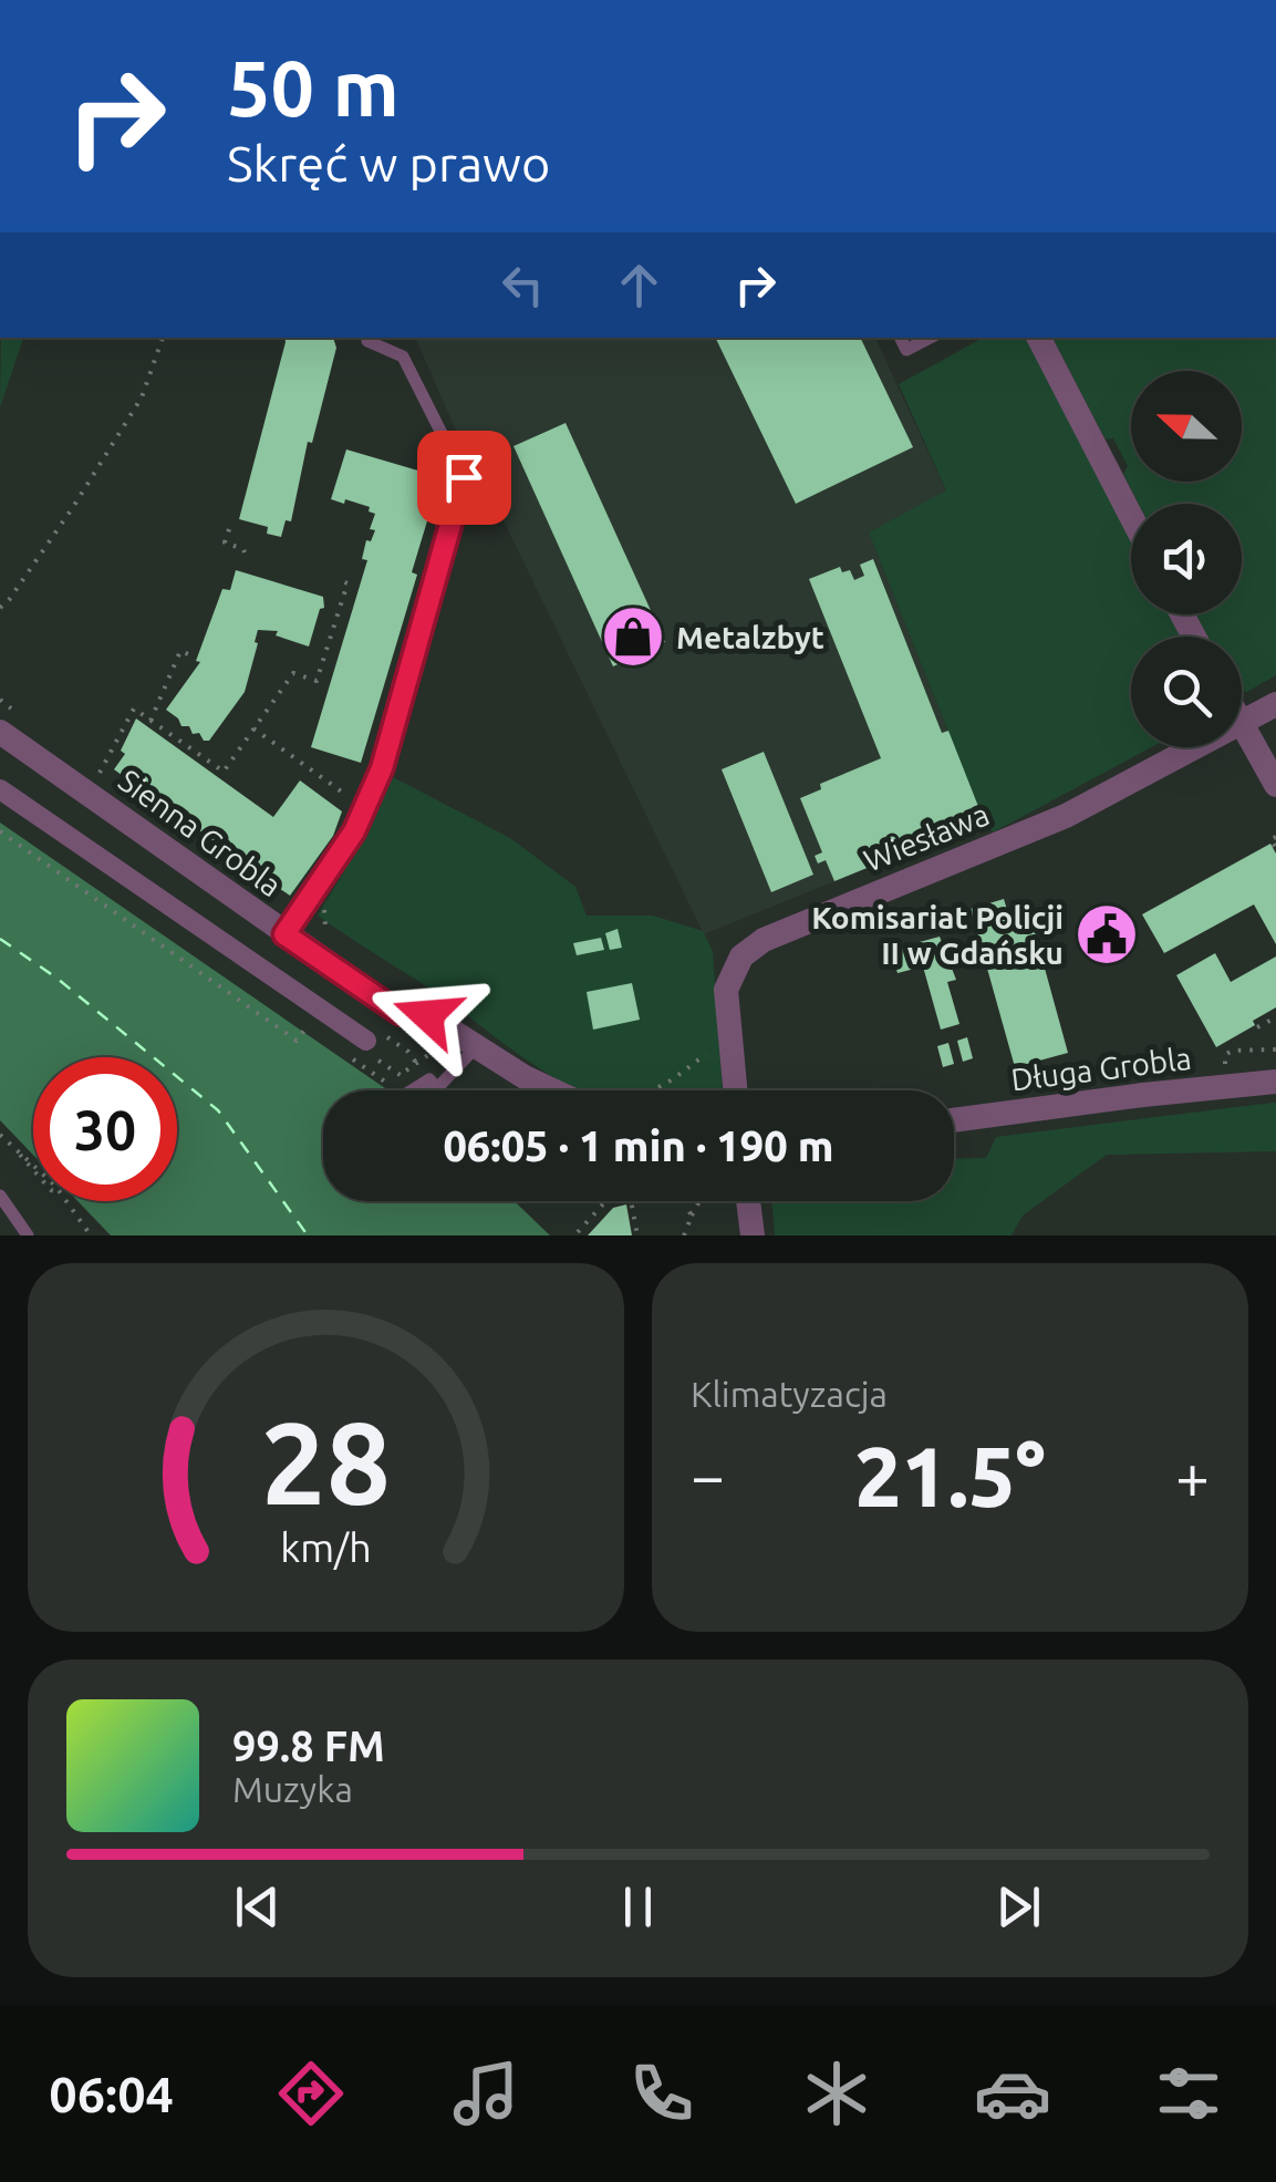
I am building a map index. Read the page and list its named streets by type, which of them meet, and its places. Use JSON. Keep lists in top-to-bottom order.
{
  "streets": {
    "street": ["Sienna Grobla", "Wiesława", "Długa Grobla"]
  },
  "places": {
    "shop": ["Metalzbyt"],
    "public building": ["Komisariat Policji II w Gdańsku"]
  },
  "north": "left",
  "page": {
    "turn": ["50 m", "Skręć w prawo"],
    "limit": "30",
    "trip": "06:05 · 1 min · 190 m",
    "tile": "Klimatyzacja",
    "heat": ["−", "21.5°", "+"],
    "song": ["99.8 FM", "Muzyka"],
    "tabs": "06:04",
    "gauge": ["28", "km/h"]
  }
}
